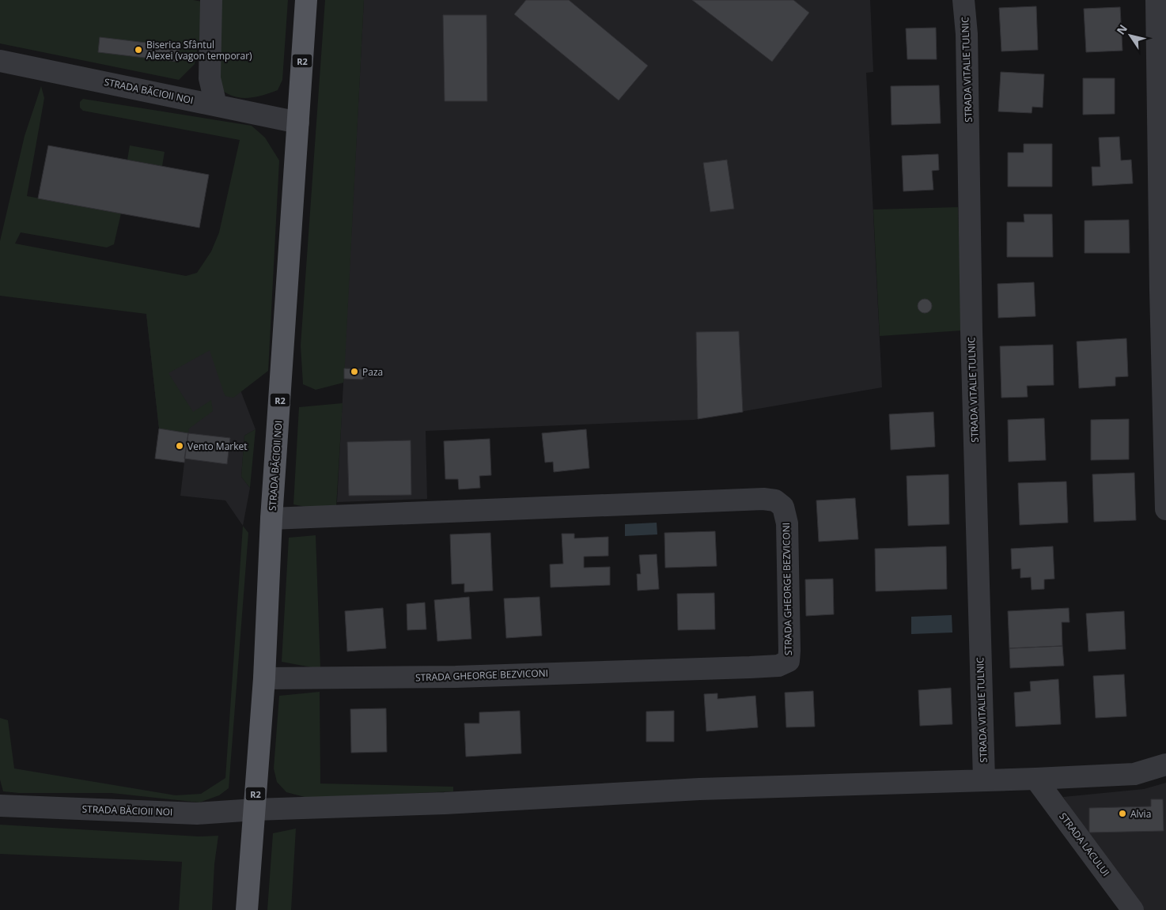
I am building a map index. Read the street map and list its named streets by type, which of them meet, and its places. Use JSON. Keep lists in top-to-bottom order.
{
  "streets": {
    "main road": ["R2", "STRADA BĂCIOII NOI"],
    "street": ["STRADA VITALIE TULNIC", "STRADA GHEORGE BEZVICONI", "STRADA LACULUI"]
  },
  "crossings": [
    ["STRADA BĂCIOII NOI", "STRADA GHEORGE BEZVICONI"]
  ],
  "places": [
    "Biserica Sfântul Alexei (vagon temporar)",
    "Paza",
    "Vento Market",
    "Alvia"
  ],
  "north": "top left"
}
